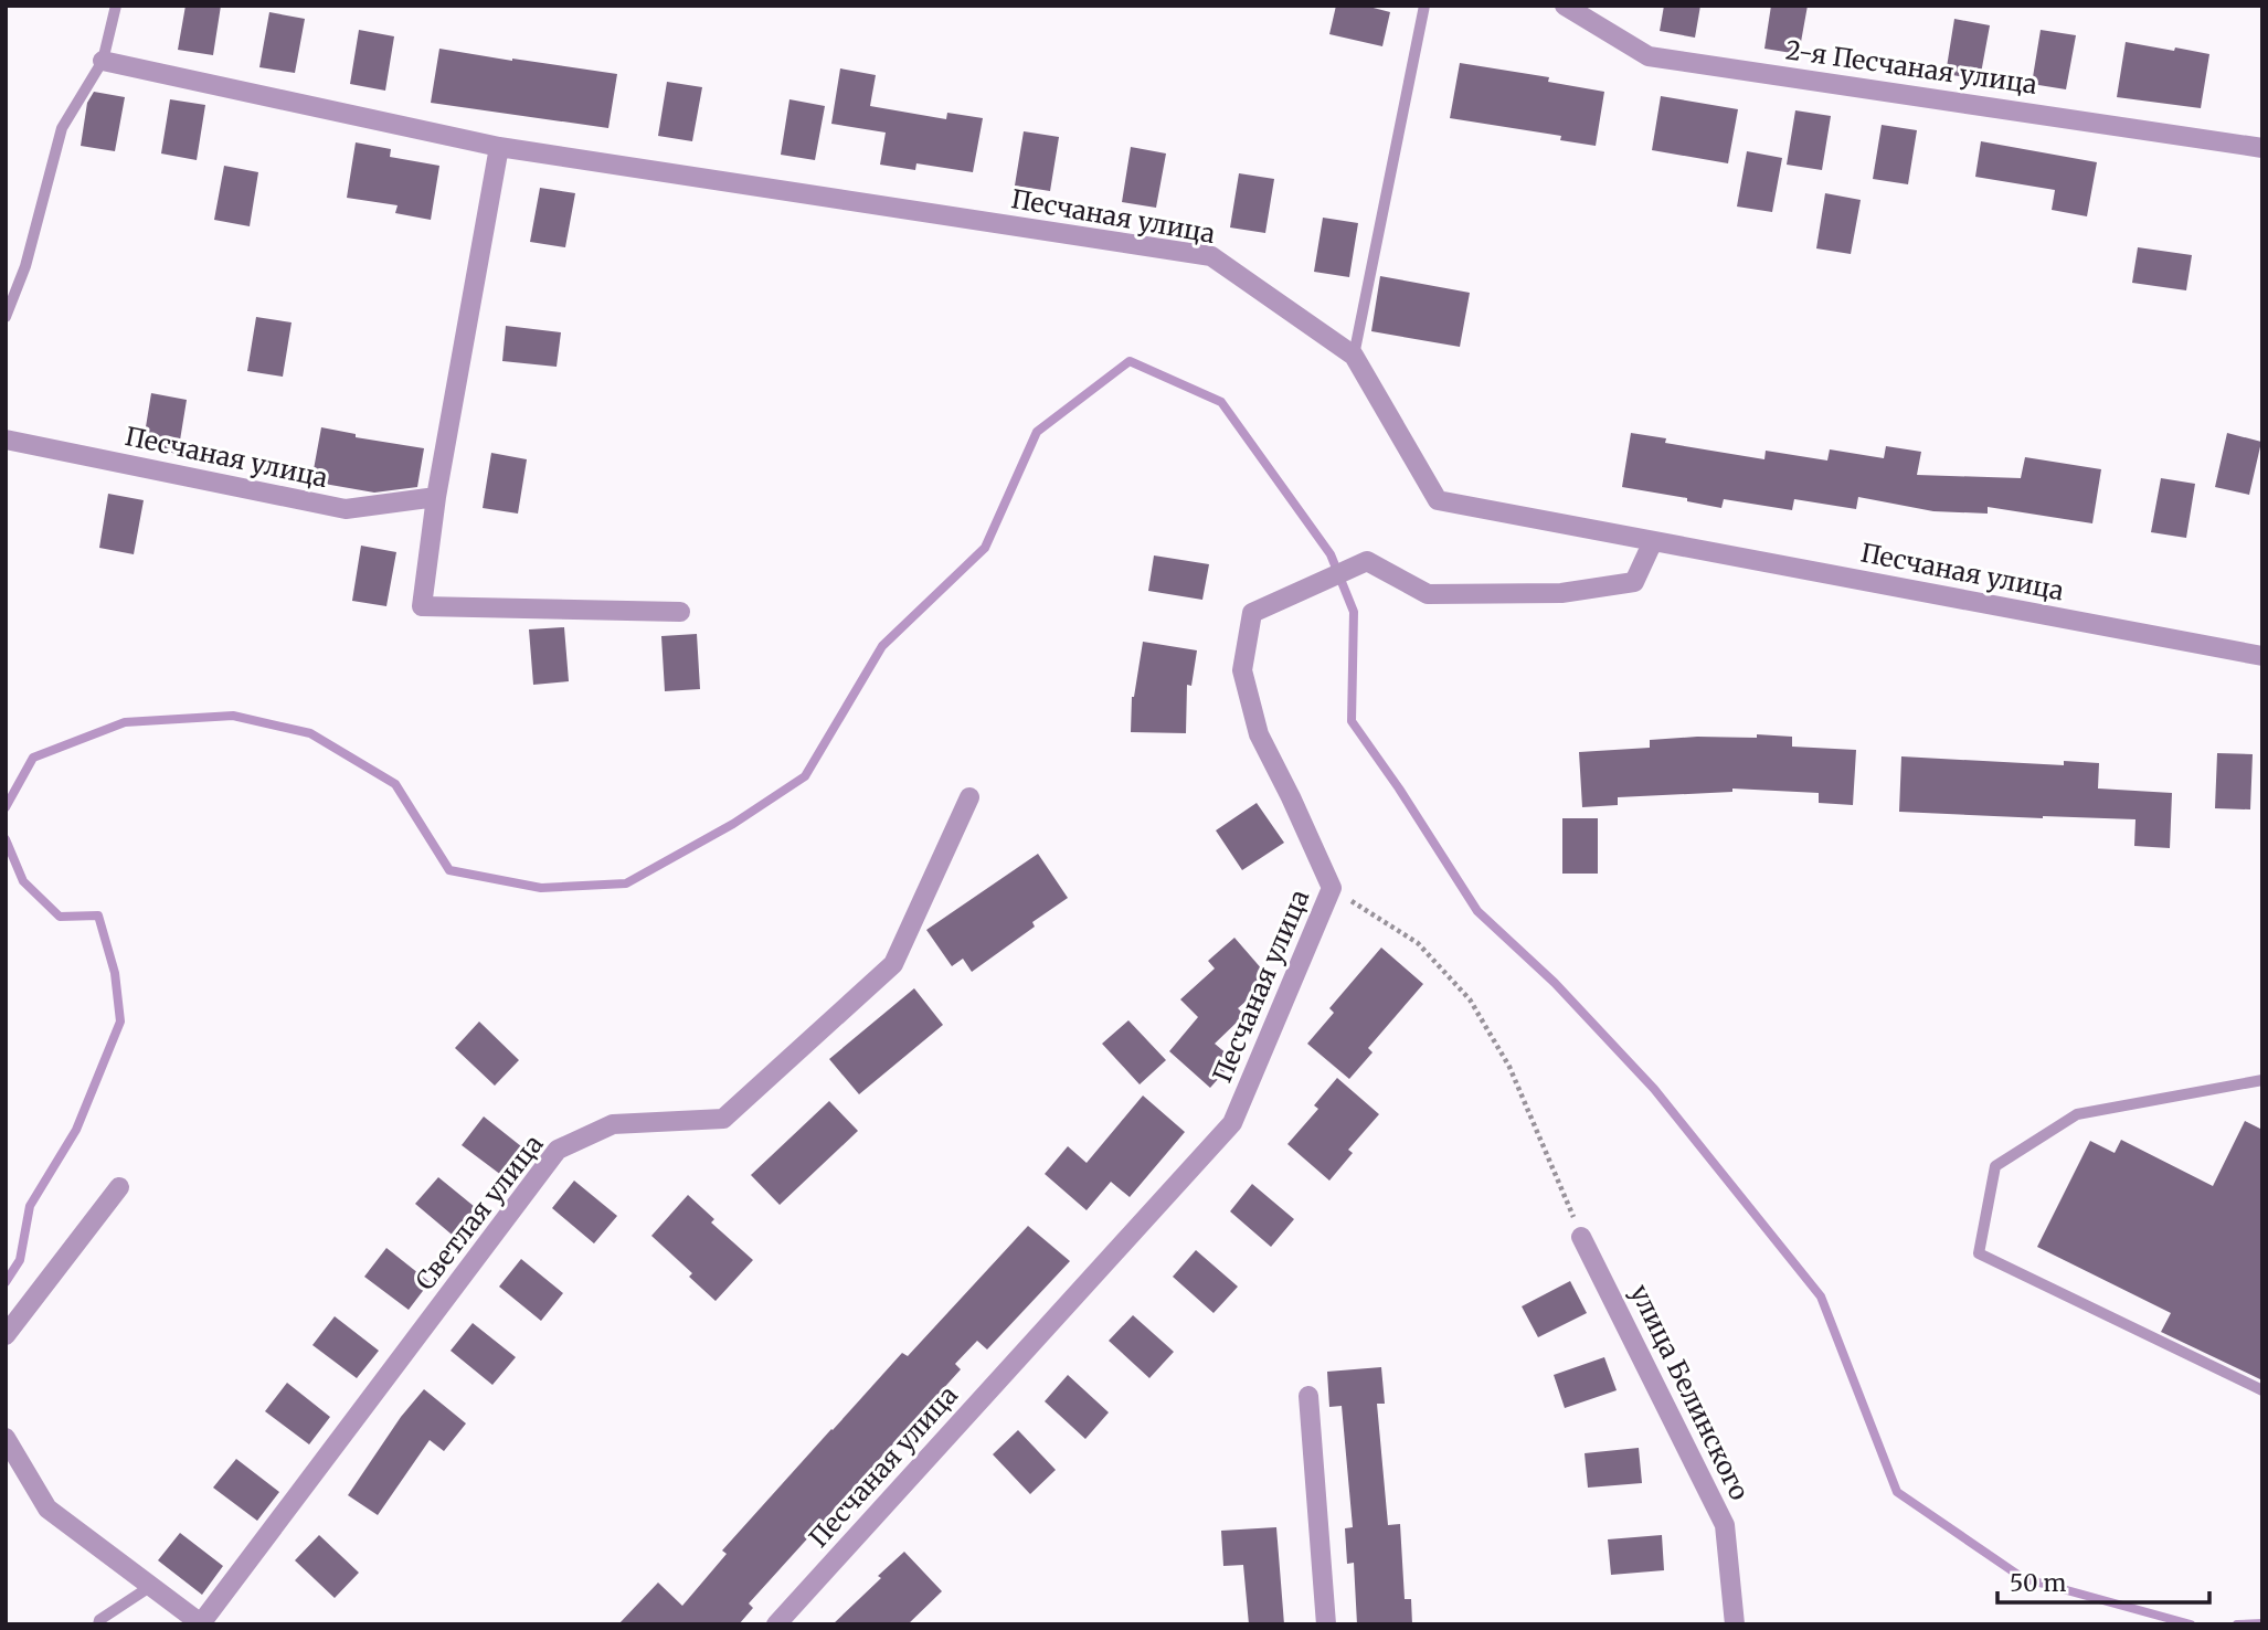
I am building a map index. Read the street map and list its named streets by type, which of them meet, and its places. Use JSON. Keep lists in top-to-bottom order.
{
  "streets": {
    "street": [
      "2-я Песчаная улица",
      "Песчаная улица",
      "Светлая улица",
      "улица Белинского"
    ]
  },
  "scale_bar": "50 m"
}
